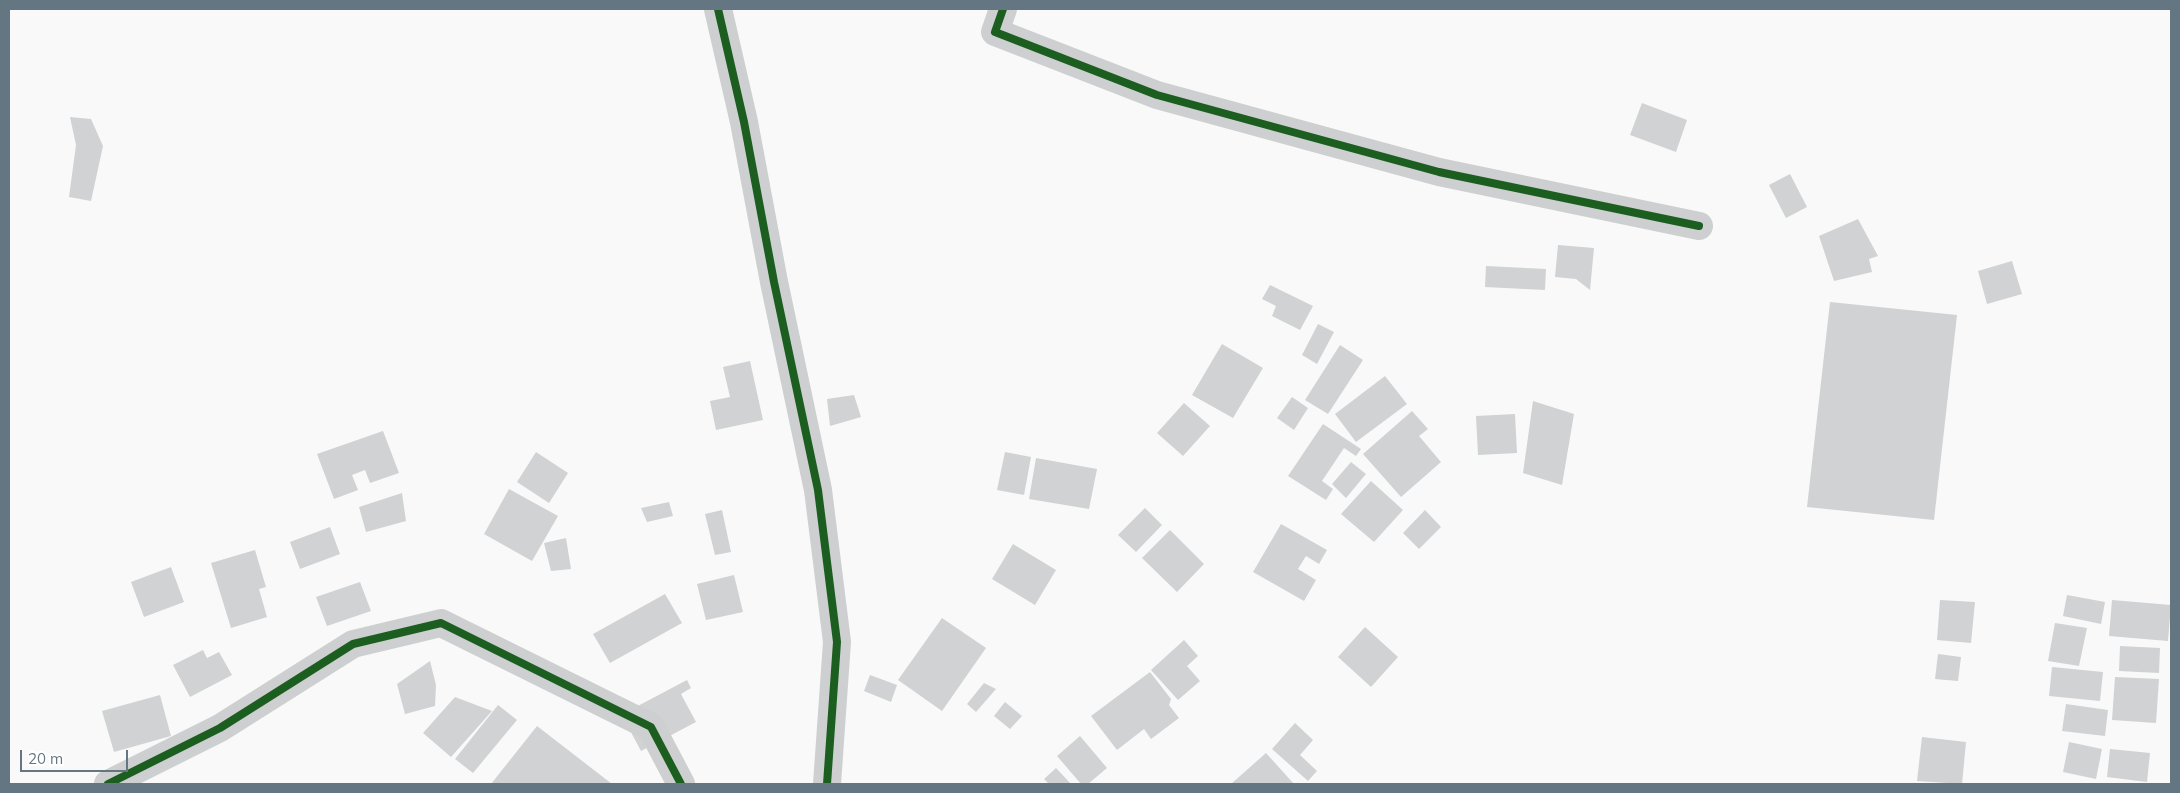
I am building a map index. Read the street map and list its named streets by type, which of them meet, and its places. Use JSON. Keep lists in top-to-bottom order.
{
  "scale_bar": "20 m"
}
